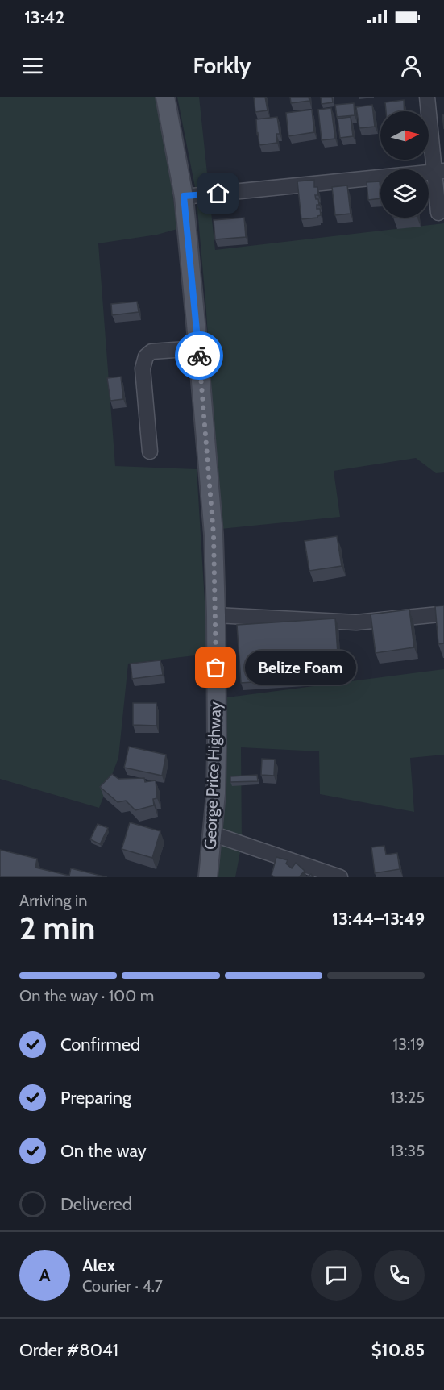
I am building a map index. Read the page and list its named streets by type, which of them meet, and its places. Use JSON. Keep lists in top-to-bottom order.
{
  "streets": {
    "main road": ["George Price Highway"]
  },
  "places": ["Belize Foam"],
  "north": "right",
  "page": {
    "status": "13:42",
    "header": "Forkly",
    "bubble": "Belize Foam",
    "heading": ["2 min", "Arriving in", "13:44–13:49"],
    "panel": [
      "Alex",
      "Courier · 4.7",
      "Order #8041",
      "$10.85"
    ],
    "bar": "On the way · 100 m",
    "list": [
      ["Confirmed", "13:19"],
      ["Preparing", "13:25"],
      ["On the way", "13:35"],
      "Delivered"
    ],
    "round": "A"
  }
}
